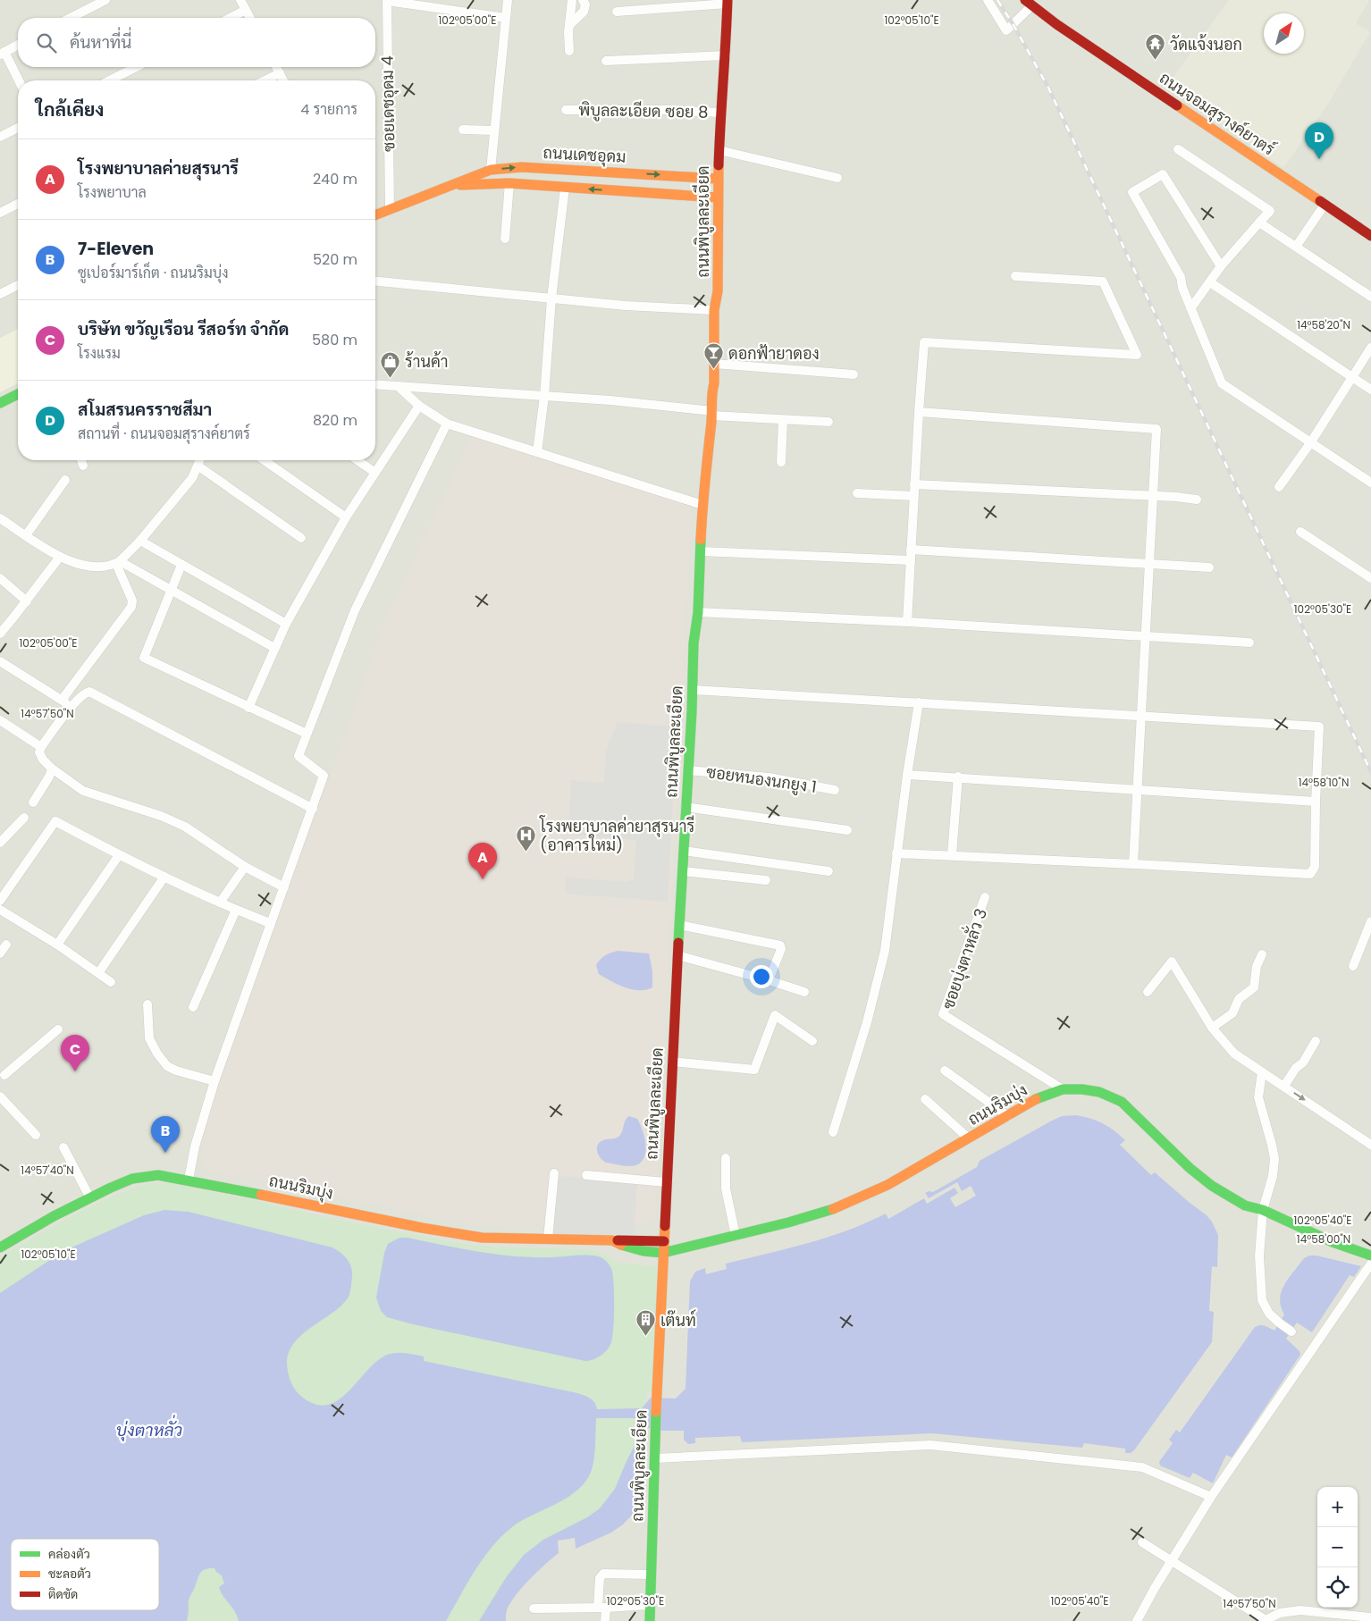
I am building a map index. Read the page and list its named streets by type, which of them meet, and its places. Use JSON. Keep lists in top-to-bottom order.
{
  "streets": {
    "main road": [
      "ถนนจอมสุรางค์ยาตร์",
      "ถนนเดชอุดม",
      "ถนนพิบูลละเอียด",
      "ถนนริมบุ่ง"
    ],
    "street": [
      "ซอยเดชอุดม 4",
      "พิบูลละเอียด ซอย 8",
      "ซอยหนองนกยูง 1",
      "ซอยบุ่งตาหลั่ว 3"
    ]
  },
  "crossings": [
    ["ซอยเดชอุดม 4", "ถนนเดชอุดม"],
    ["พิบูลละเอียด ซอย 8", "ถนนพิบูลละเอียด"],
    ["ถนนเดชอุดม", "ถนนพิบูลละเอียด"],
    ["ถนนพิบูลละเอียด", "ซอยหนองนกยูง 1"],
    ["ถนนพิบูลละเอียด", "ถนนริมบุ่ง"],
    ["ซอยบุ่งตาหลั่ว 3", "ถนนริมบุ่ง"]
  ],
  "water": ["บุ่งตาหลั่ว"],
  "places": {
    "temple": ["วัดแจ้งนอก"],
    "bar": ["ดอกฟ้ายาดอง"],
    "shop": ["ร้านค้า"],
    "hospital": ["โรงพยาบาลค่ายาสุรนารี (อาคารใหม่)"],
    "building": ["เต๊นท์"]
  },
  "legend": ["คล่องตัว", "ชะลอตัว", "ติดขัด"],
  "north": "top right",
  "page": {
    "search": "ค้นหาที่นี่",
    "heading": ["ใกล้เคียง", "4 รายการ"],
    "pins": [
      "D",
      "A",
      "C",
      "B"
    ],
    "list": [
      {
        "mark": "A",
        "name": "โรงพยาบาลค่ายสุรนารี",
        "note": "โรงพยาบาล",
        "value": "240 m"
      },
      {
        "mark": "B",
        "name": "7-Eleven",
        "note": "ซูเปอร์มาร์เก็ต · ถนนริมบุ่ง",
        "value": "520 m"
      },
      {
        "mark": "C",
        "name": "บริษัท ขวัญเรือน รีสอร์ท จำกัด",
        "note": "โรงแรม",
        "value": "580 m"
      },
      {
        "mark": "D",
        "name": "สโมสรนครราชสีมา",
        "note": "สถานที่ · ถนนจอมสุรางค์ยาตร์",
        "value": "820 m"
      }
    ],
    "map_buttons": ["+", "−"]
  },
  "coordinates": [
    "102°05'00\"E",
    "102°05'10\"E",
    "14°58'20\"N",
    "102°05'30\"E",
    "14°57'50\"N",
    "14°58'10\"N",
    "14°57'40\"N",
    "102°05'40\"E",
    "14°58'00\"N"
  ]
}
